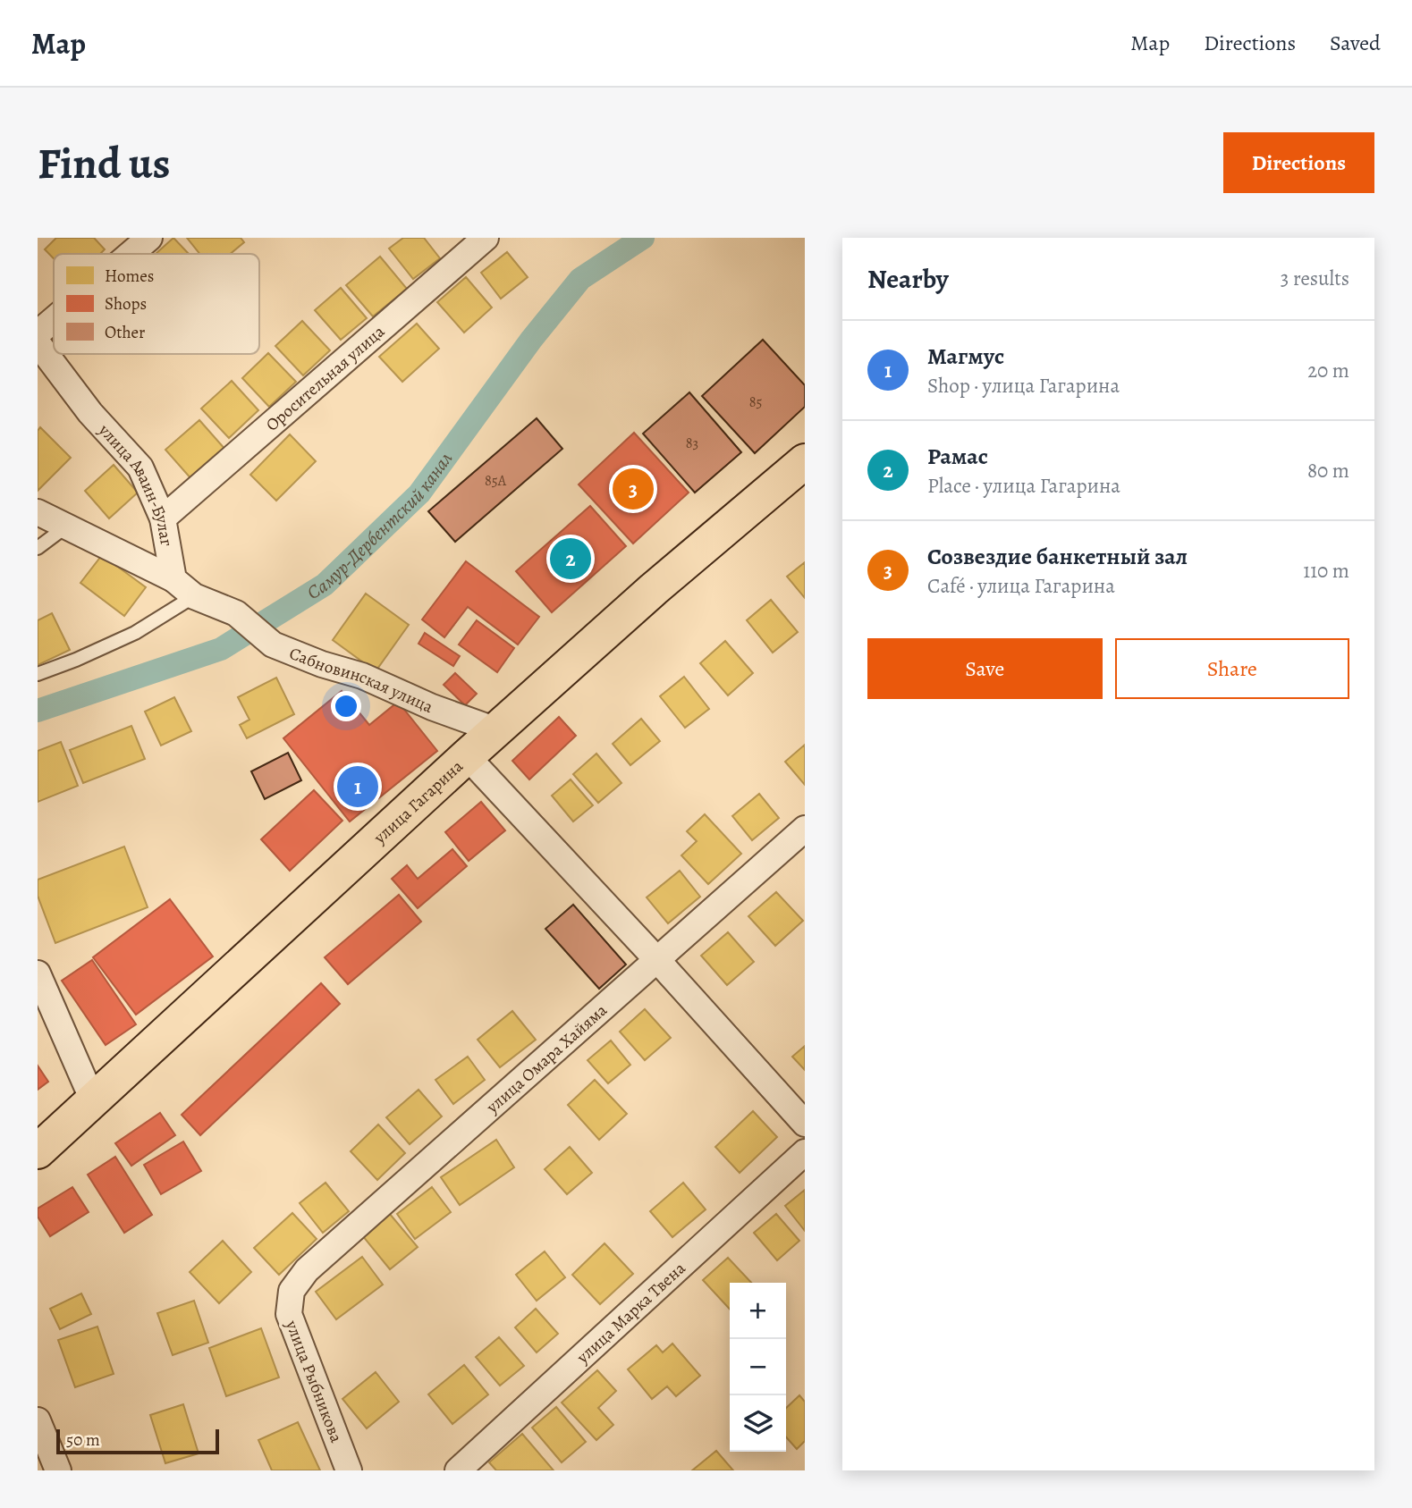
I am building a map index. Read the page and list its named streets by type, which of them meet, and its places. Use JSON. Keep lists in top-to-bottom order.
{
  "streets": {
    "main road": ["улица Гагарина"],
    "street": [
      "Оросительная улица",
      "улица Аваин-Булаг",
      "Сабновинская улица",
      "улица Омара Хайяма",
      "улица Марка Твена",
      "улица Рыбникова"
    ]
  },
  "crossings": [
    ["Оросительная улица", "улица Аваин-Булаг"],
    ["Сабновинская улица", "улица Гагарина"],
    ["улица Омара Хайяма", "улица Рыбникова"]
  ],
  "water": ["Самур-Дербентский канал"],
  "house_numbers": ["85", "83", "85А"],
  "legend": ["Homes", "Shops", "Other"],
  "scale_bar": "50 m",
  "page": {
    "header": "Map",
    "nav": ["Map", "Directions", "Saved"],
    "buttons": [
      "Directions",
      ["Save", "Share"]
    ],
    "title": "Find us",
    "heading": ["Nearby", "3 results"],
    "list": [
      {
        "mark": "1",
        "name": "Магмус",
        "note": "Shop · улица Гагарина",
        "value": "20 m"
      },
      {
        "mark": "2",
        "name": "Рамас",
        "note": "Place · улица Гагарина",
        "value": "80 m"
      },
      {
        "mark": "3",
        "name": "Созвездие банкетный зал",
        "note": "Café · улица Гагарина",
        "value": "110 m"
      }
    ],
    "pins": ["3", "2", "1"],
    "map_buttons": ["+", "−"],
    "scale": "50 m"
  }
}
